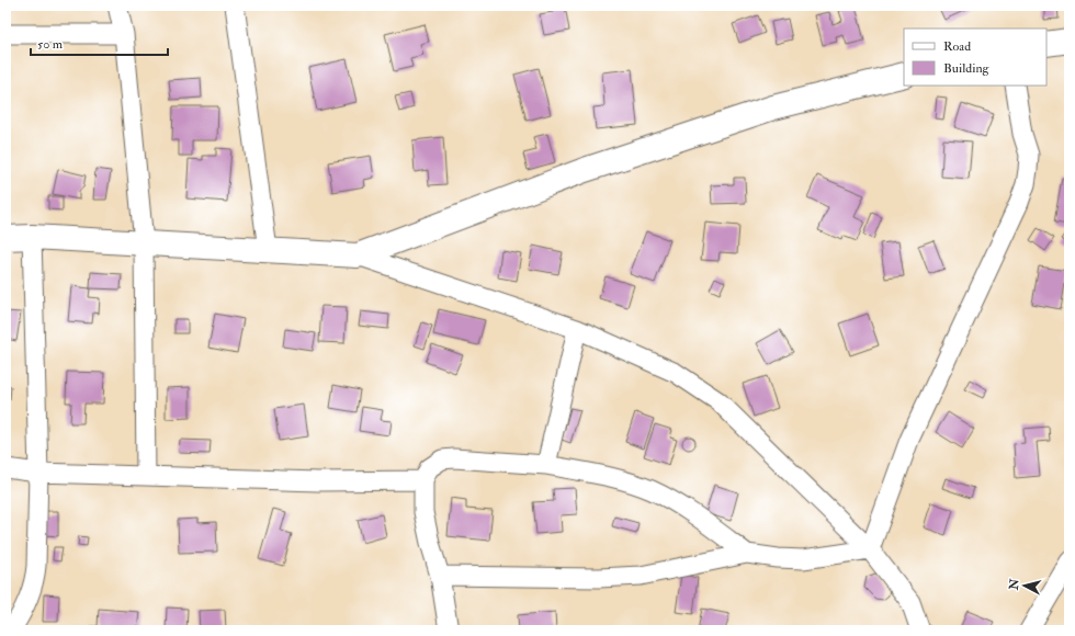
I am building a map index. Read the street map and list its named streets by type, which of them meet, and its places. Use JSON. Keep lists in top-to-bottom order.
{
  "legend": ["Road", "Building"],
  "scale_bar": "50 m",
  "north": "left"
}
